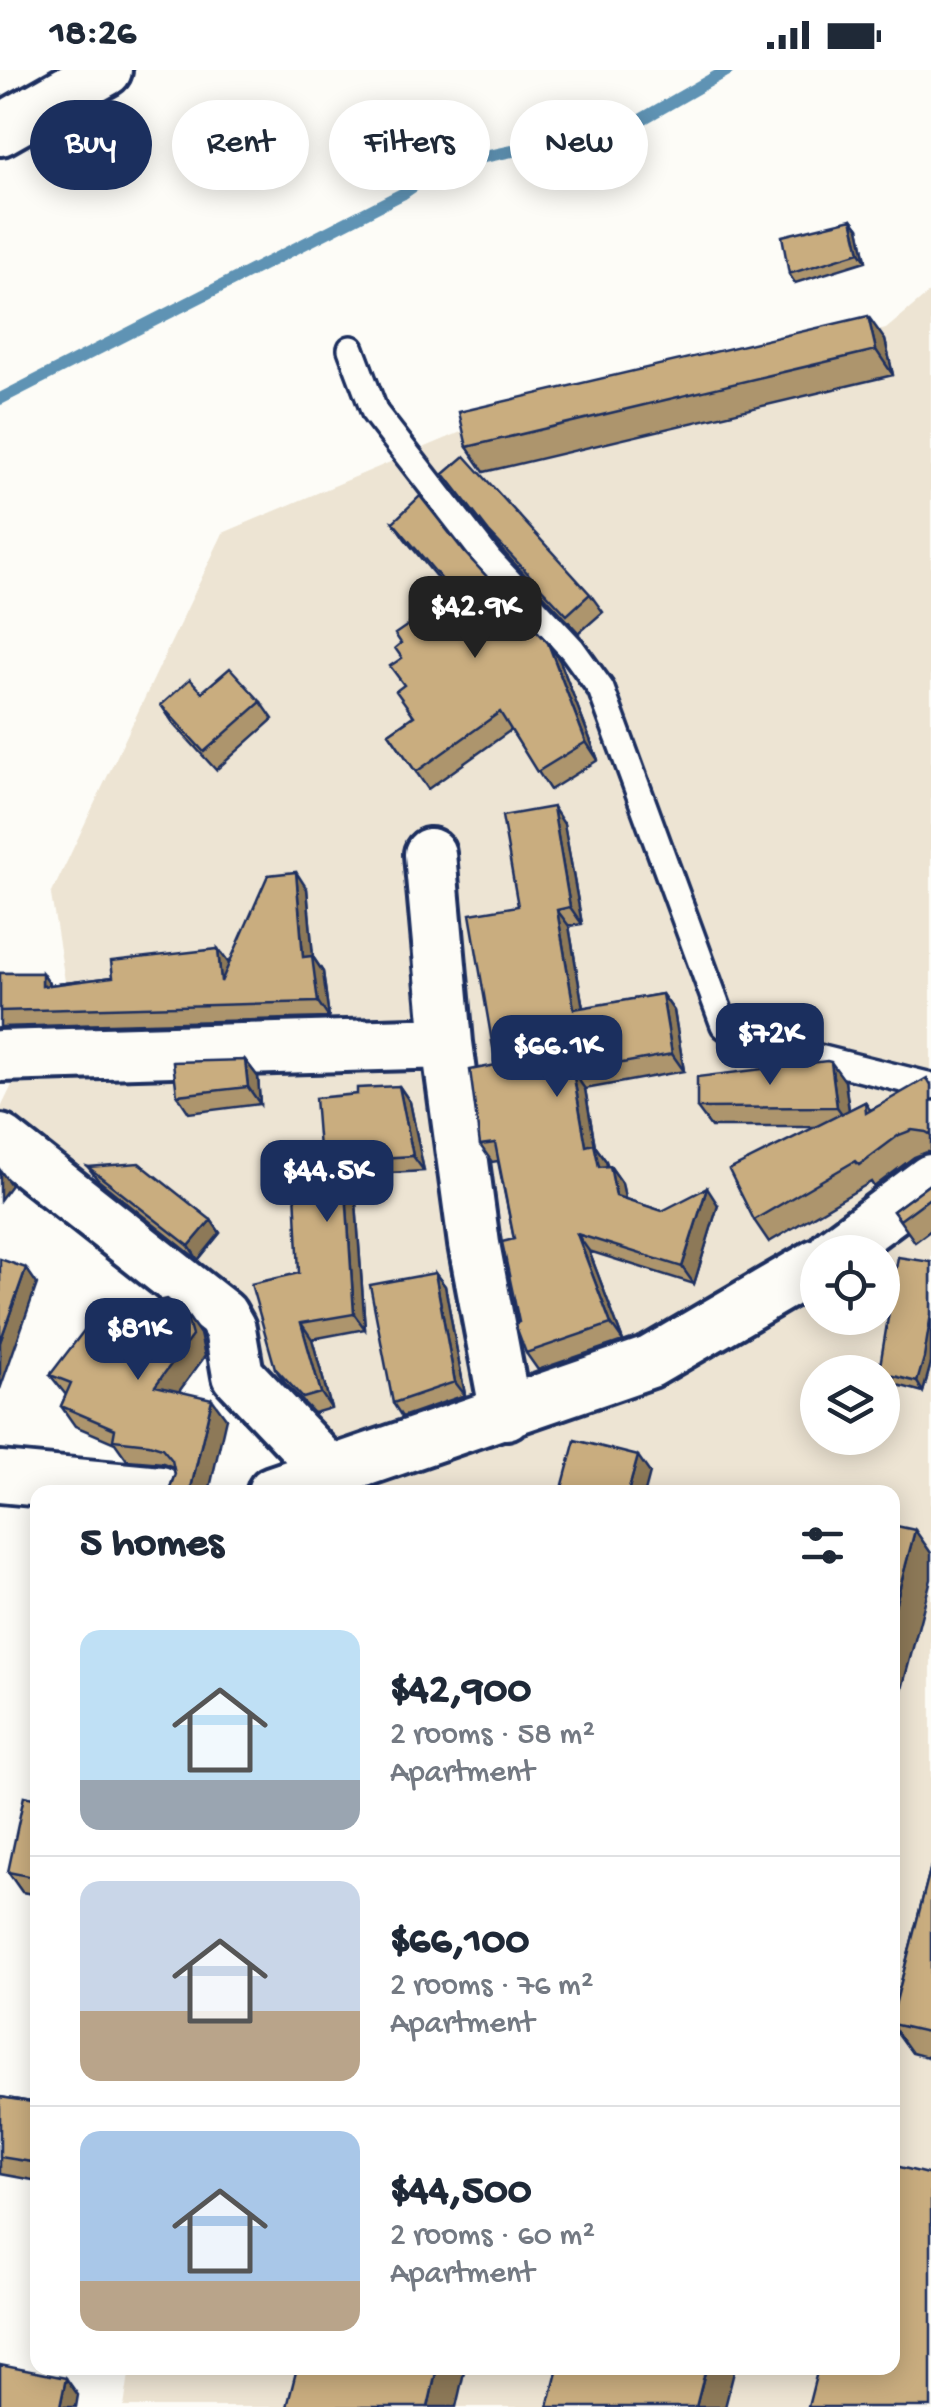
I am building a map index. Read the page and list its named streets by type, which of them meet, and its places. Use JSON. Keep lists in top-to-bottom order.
{
  "page": {
    "status": "18:26",
    "chip": [
      "Buy",
      "Rent",
      "Filters",
      "New"
    ],
    "price": [
      "$42.9K",
      "$72K",
      "$66.1K",
      "$44.5K",
      "$81K"
    ],
    "heading": "5 homes",
    "list": [
      {
        "name": "$42,900",
        "note": "2 rooms · 58 m² · Apartment"
      },
      {
        "name": "$66,100",
        "note": "2 rooms · 76 m² · Apartment"
      },
      {
        "name": "$44,500",
        "note": "2 rooms · 60 m² · Apartment"
      }
    ]
  }
}
